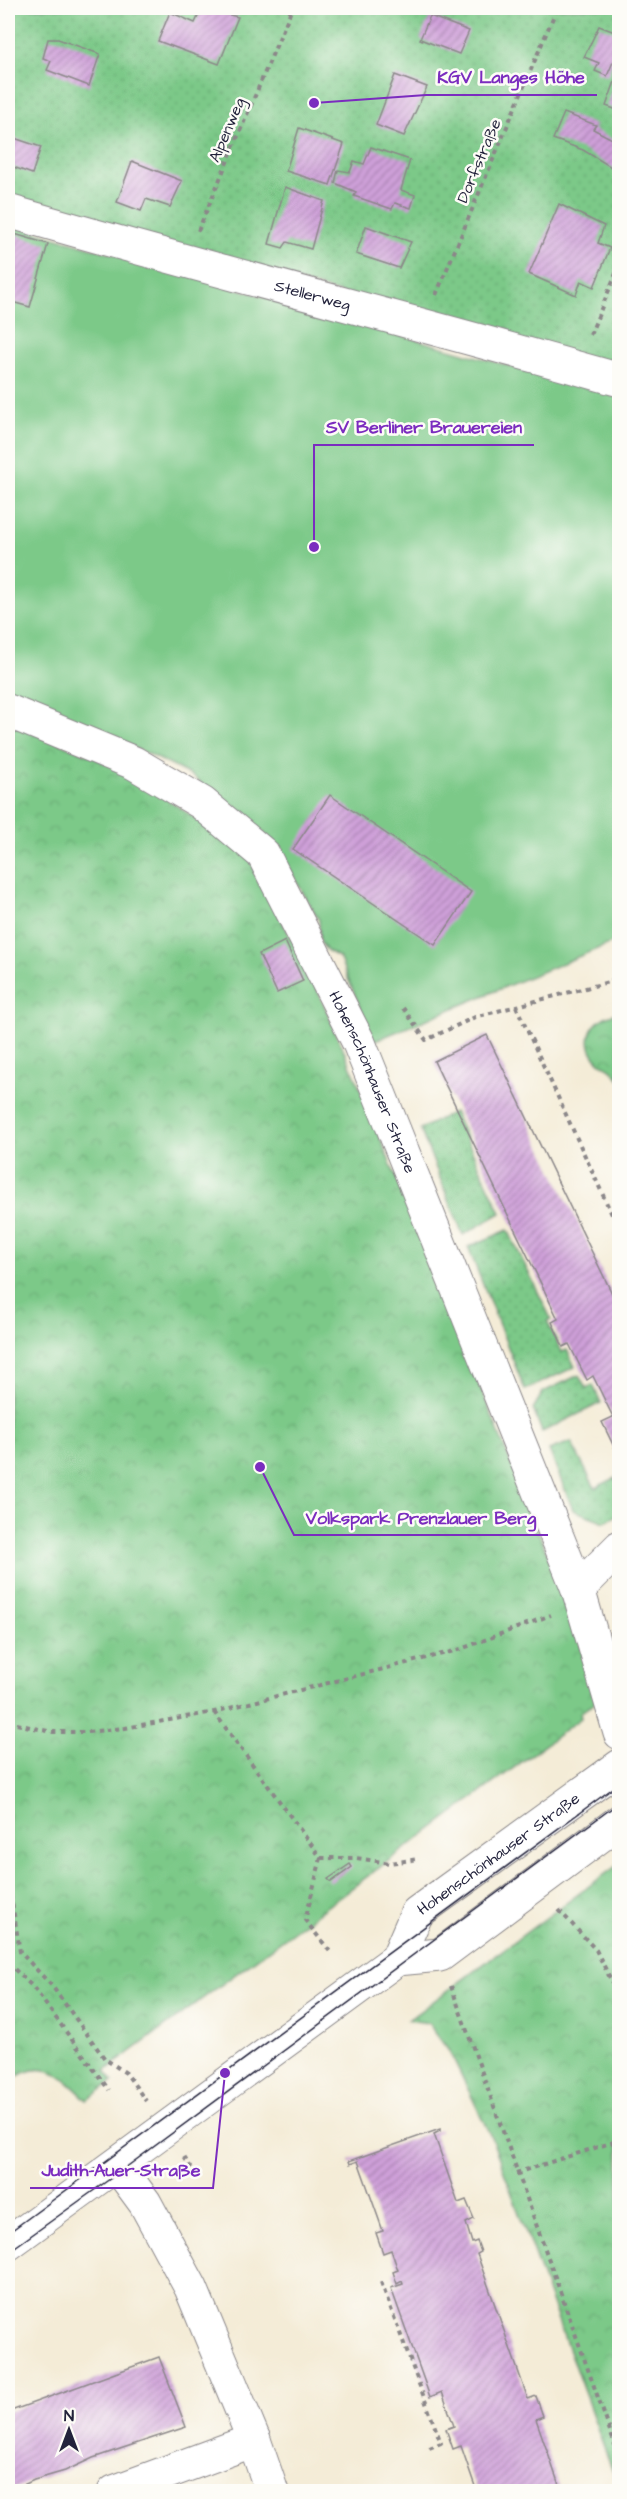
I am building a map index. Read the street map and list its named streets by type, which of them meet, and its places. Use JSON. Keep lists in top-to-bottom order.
{
  "streets": {
    "street": ["Stellerweg", "Hohenschönhauser Straße"],
    "path": ["Alpenweg", "Dorfstraße"]
  },
  "crossings": [
    ["Alpenweg", "Stellerweg"],
    ["Dorfstraße", "Stellerweg"]
  ],
  "places": [
    "KGV Langes Höhe",
    "SV Berliner Brauereien",
    "Volkspark Prenzlauer Berg",
    "Judith-Auer-Straße"
  ],
  "north": "top"
}
